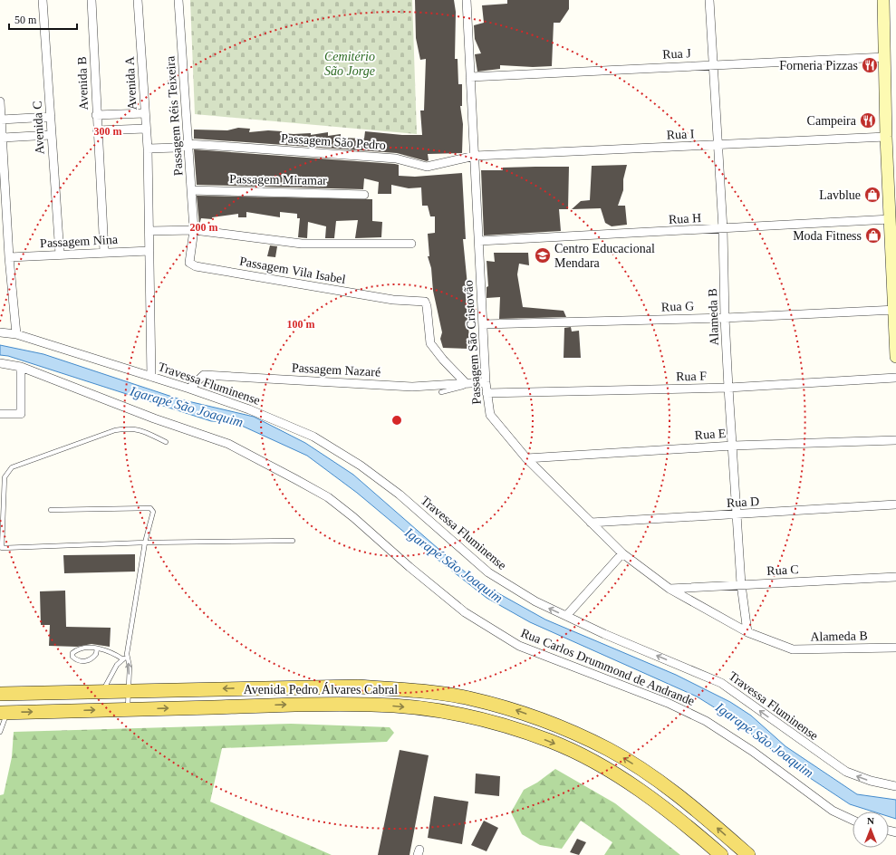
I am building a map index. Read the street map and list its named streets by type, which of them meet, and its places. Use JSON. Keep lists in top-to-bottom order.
{
  "streets": {
    "main road": ["Avenida Pedro Álvares Cabral"],
    "street": [
      "Rua J",
      "Avenida B",
      "Avenida A",
      "Passagem Réis Teixeira",
      "Avenida C",
      "Rua I",
      "Passagem São Pedro",
      "Passagem Miramar",
      "Rua H",
      "Passagem Nina",
      "Passagem Vila Isabel",
      "Rua G",
      "Alameda B",
      "Passagem São Cristovão",
      "Passagem Nazaré",
      "Rua F",
      "Travessa Fluminense",
      "Rua E",
      "Rua D",
      "Rua C",
      "Rua Carlos Drummond de Andrande"
    ]
  },
  "crossings": [
    ["Rua J", "Alameda B"],
    ["Rua J", "Passagem São Cristovão"],
    ["Avenida B", "Passagem Nina"],
    ["Avenida A", "Passagem São Pedro"],
    ["Avenida A", "Passagem Nina"],
    ["Avenida A", "Travessa Fluminense"],
    ["Passagem Réis Teixeira", "Passagem São Pedro"],
    ["Passagem Réis Teixeira", "Passagem Miramar"],
    ["Passagem Réis Teixeira", "Passagem Vila Isabel"],
    ["Avenida C", "Passagem Nina"],
    ["Rua I", "Passagem São Pedro"],
    ["Rua I", "Alameda B"],
    ["Rua I", "Passagem São Cristovão"],
    ["Passagem São Pedro", "Passagem São Cristovão"],
    ["Rua H", "Alameda B"],
    ["Rua H", "Passagem São Cristovão"],
    ["Passagem Vila Isabel", "Passagem Nazaré"],
    ["Rua G", "Alameda B"],
    ["Rua G", "Passagem São Cristovão"],
    ["Alameda B", "Passagem São Cristovão"],
    ["Alameda B", "Rua F"],
    ["Alameda B", "Rua E"],
    ["Alameda B", "Rua D"],
    ["Alameda B", "Rua C"],
    ["Passagem São Cristovão", "Passagem Nazaré"],
    ["Passagem São Cristovão", "Rua F"],
    ["Passagem São Cristovão", "Rua E"],
    ["Passagem São Cristovão", "Rua D"],
    ["Passagem São Cristovão", "Rua C"],
    ["Passagem Nazaré", "Travessa Fluminense"]
  ],
  "one_way": ["Travessa Fluminense"],
  "water": ["Igarapé São Joaquim"],
  "parks": ["Cemitério São Jorge"],
  "places": {
    "restaurant": ["Forneria Pizzas", "Campeira"],
    "shop": ["Lavblue", "Moda Fitness"],
    "school or university": ["Centro Educacional Mendara"]
  },
  "scale_bar": "50 m",
  "north": "top",
  "rings": ["300 m", "200 m", "100 m"]
}
